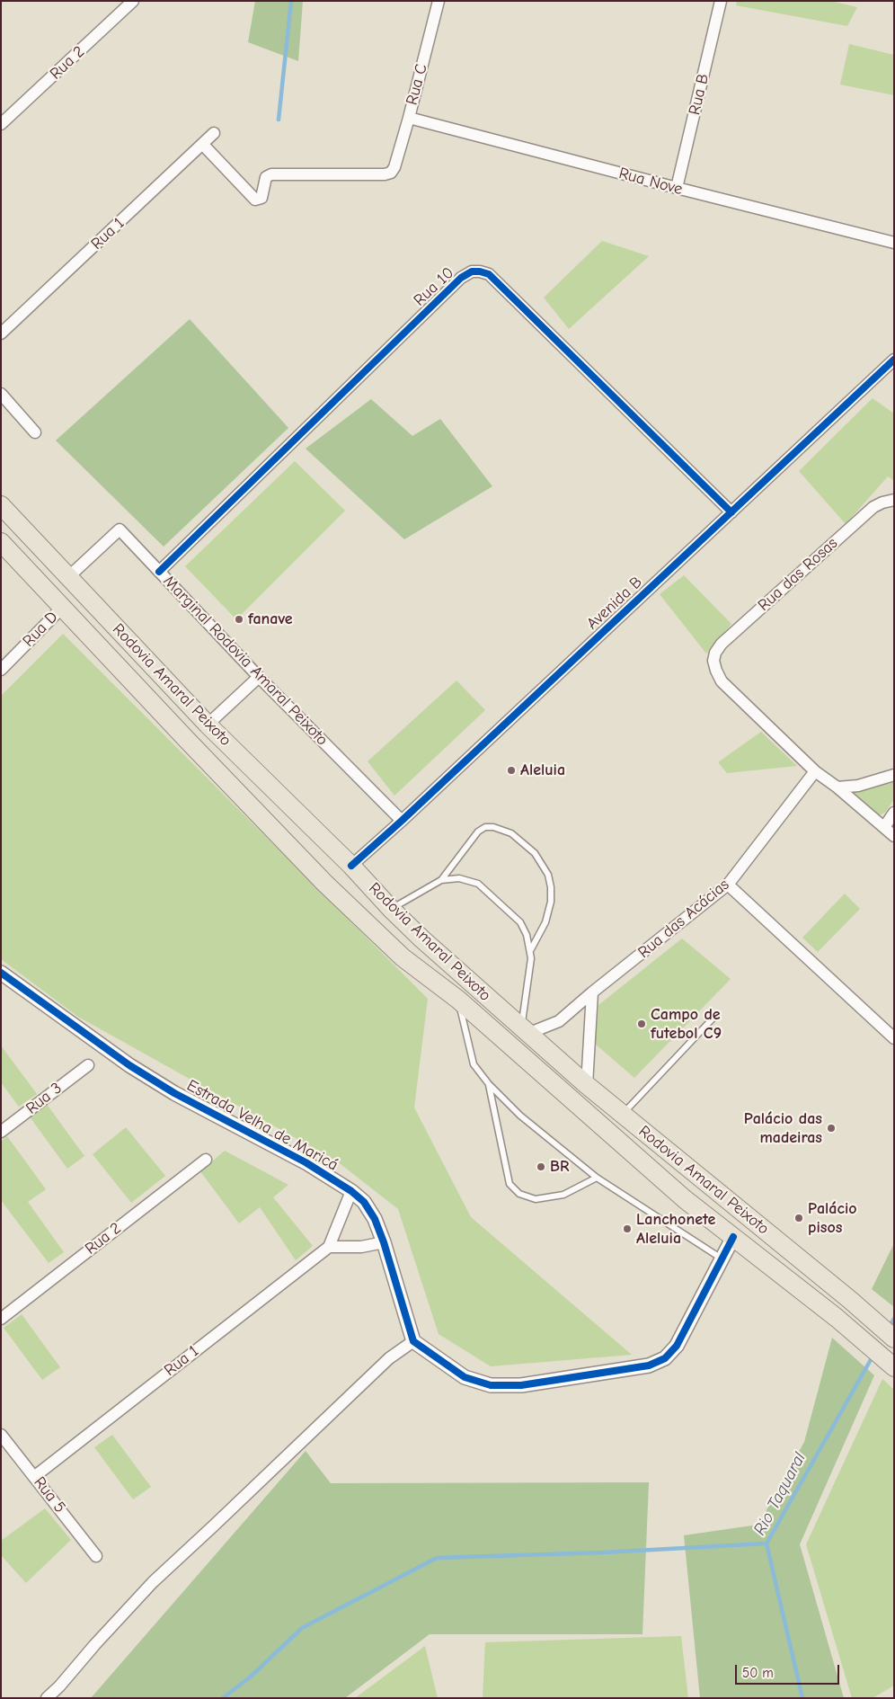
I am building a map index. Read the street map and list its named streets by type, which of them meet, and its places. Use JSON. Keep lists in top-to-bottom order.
{
  "streets": {
    "highway": ["Rodovia Amaral Peixoto"],
    "street": [
      "Rua 2",
      "Rua C",
      "Rua B",
      "Rua Nove",
      "Rua 1",
      "Rua 10",
      "Rua das Rosas",
      "Avenida B",
      "Rua D",
      "Marginal Rodovia Amaral Peixoto",
      "Rua das Acácias",
      "Rua 3",
      "Estrada Velha de Maricá",
      "Rua 5"
    ]
  },
  "crossings": [
    ["Rua C", "Rua Nove"],
    ["Rua C", "Rua 1"],
    ["Rua B", "Rua Nove"],
    ["Rua 1", "Rua 5"],
    ["Rua 10", "Avenida B"],
    ["Rua 10", "Marginal Rodovia Amaral Peixoto"],
    ["Rua das Rosas", "Rua das Acácias"],
    ["Avenida B", "Marginal Rodovia Amaral Peixoto"],
    ["Avenida B", "Rodovia Amaral Peixoto"],
    ["Rua D", "Rodovia Amaral Peixoto"],
    ["Marginal Rodovia Amaral Peixoto", "Rodovia Amaral Peixoto"],
    ["Rodovia Amaral Peixoto", "Rua das Acácias"]
  ],
  "water": ["Rio Taquaral"],
  "places": [
    "fanave",
    "Aleluia",
    "Campo de futebol C9",
    "Palácio das madeiras",
    "BR",
    "Palácio pisos",
    "Lanchonete Aleluia"
  ],
  "scale_bar": "50 m"
}
